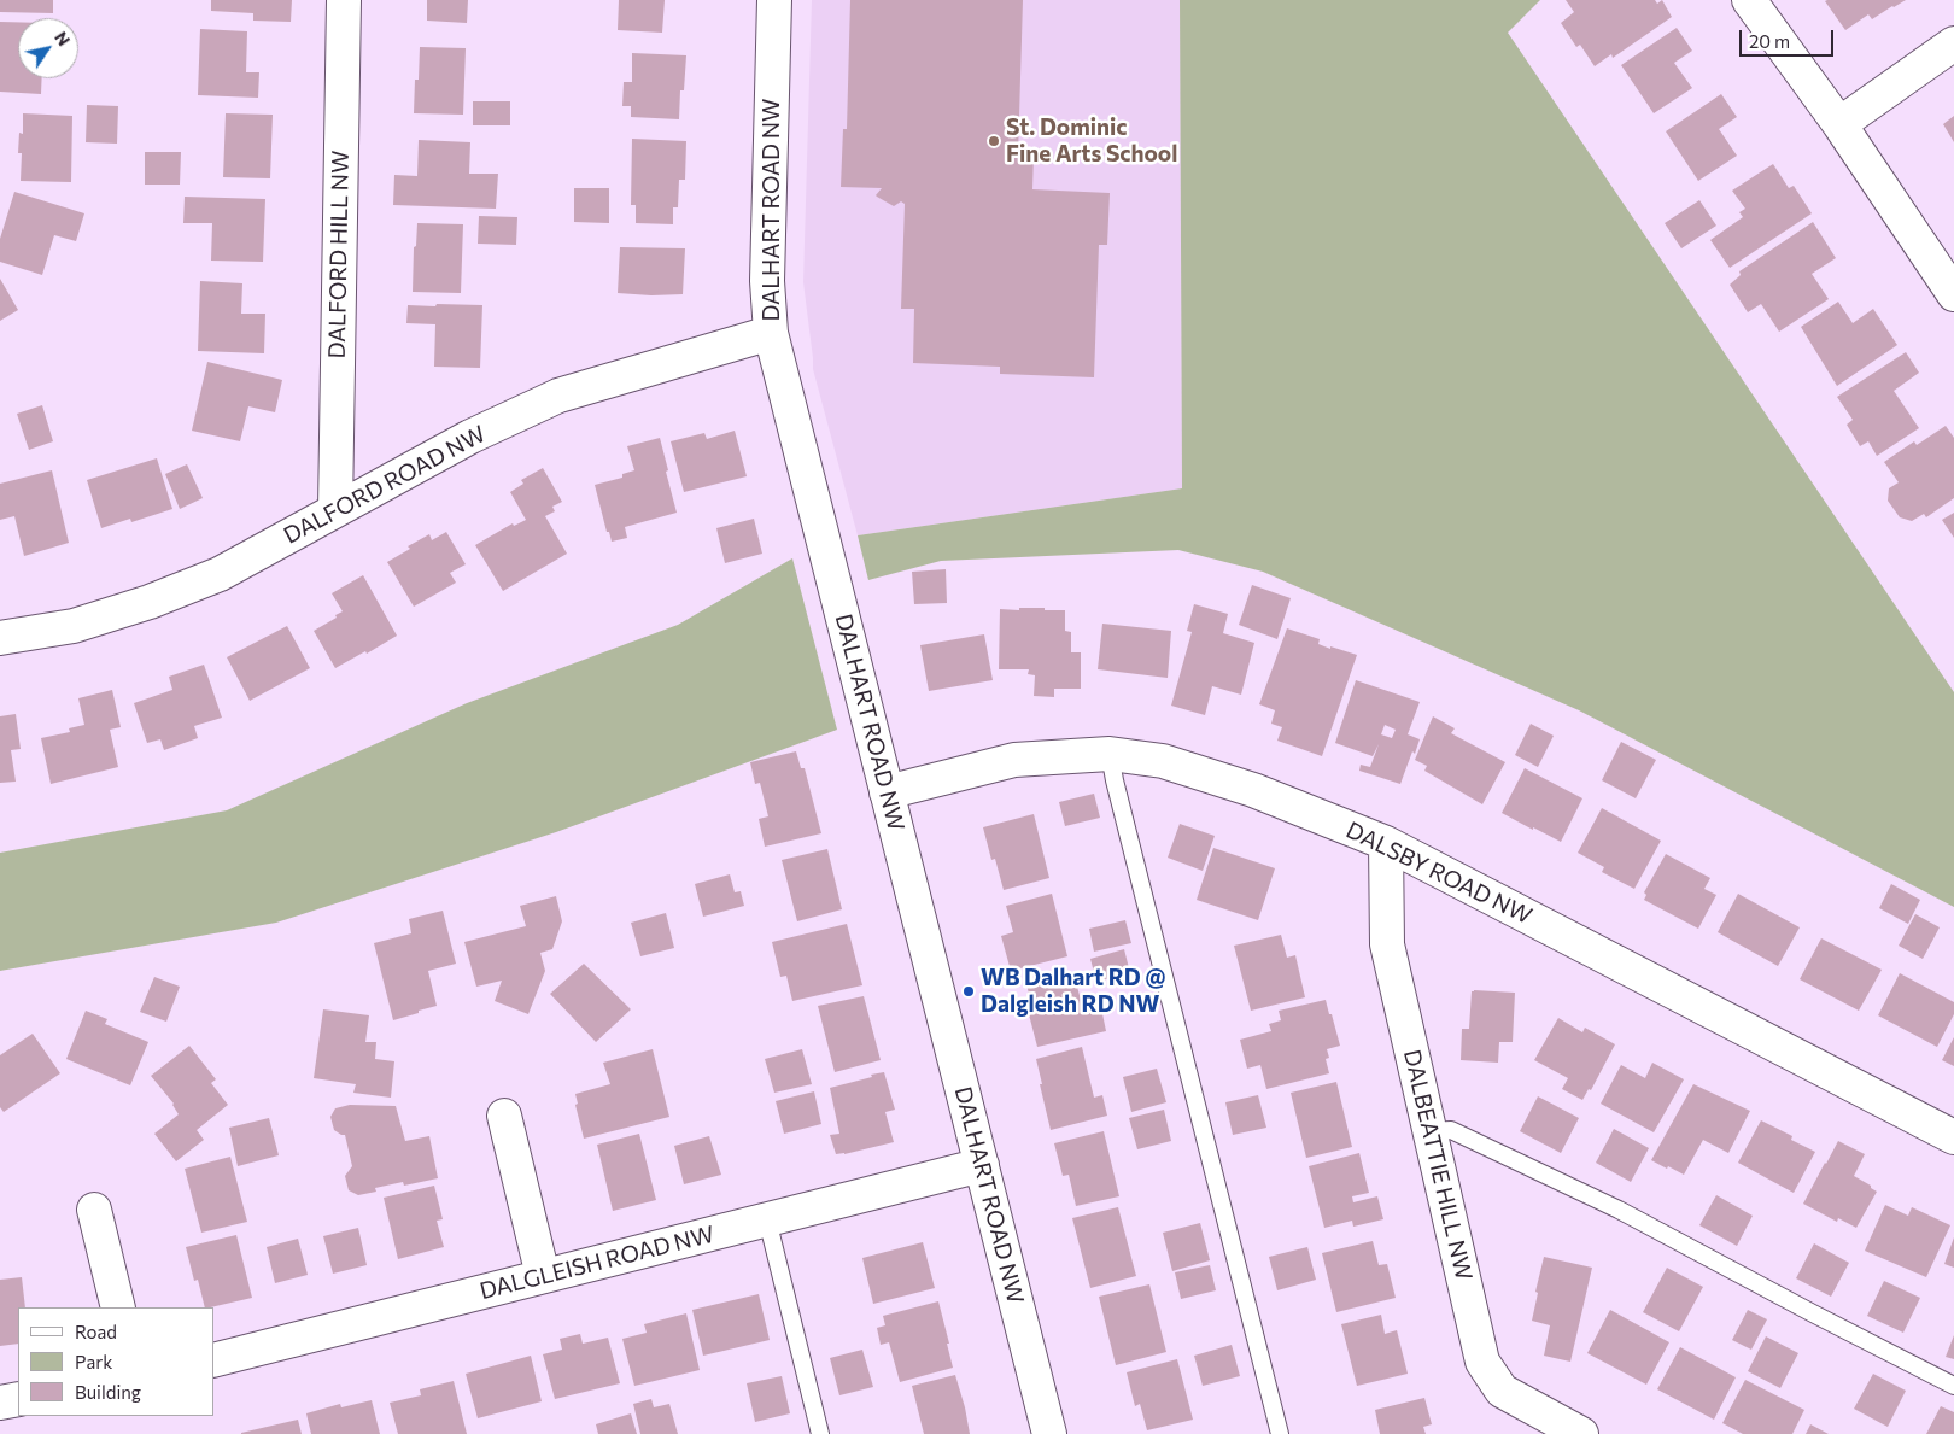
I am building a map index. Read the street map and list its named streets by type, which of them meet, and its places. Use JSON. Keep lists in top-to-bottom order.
{
  "streets": {
    "street": [
      "DALHART ROAD NW",
      "DALFORD HILL NW",
      "DALFORD ROAD NW",
      "DALSBY ROAD NW",
      "DALBEATTIE HILL NW",
      "DALGLEISH ROAD NW"
    ]
  },
  "crossings": [
    ["DALHART ROAD NW", "DALFORD ROAD NW"],
    ["DALHART ROAD NW", "DALSBY ROAD NW"],
    ["DALHART ROAD NW", "DALGLEISH ROAD NW"],
    ["DALFORD HILL NW", "DALFORD ROAD NW"],
    ["DALSBY ROAD NW", "DALBEATTIE HILL NW"]
  ],
  "places": ["St. Dominic Fine Arts School", "WB Dalhart RD @ Dalgleish RD NW"],
  "legend": ["Road", "Park", "Building"],
  "scale_bar": "20 m",
  "north": "top right"
}
